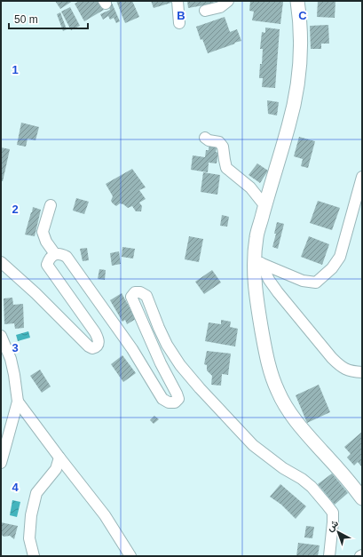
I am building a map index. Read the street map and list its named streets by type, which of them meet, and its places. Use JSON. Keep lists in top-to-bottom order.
{
  "scale_bar": "50 m",
  "north": "top left",
  "grid": {
    "columns": ["B", "C"],
    "rows": [
      "1",
      "2",
      "3",
      "4"
    ]
  }
}
